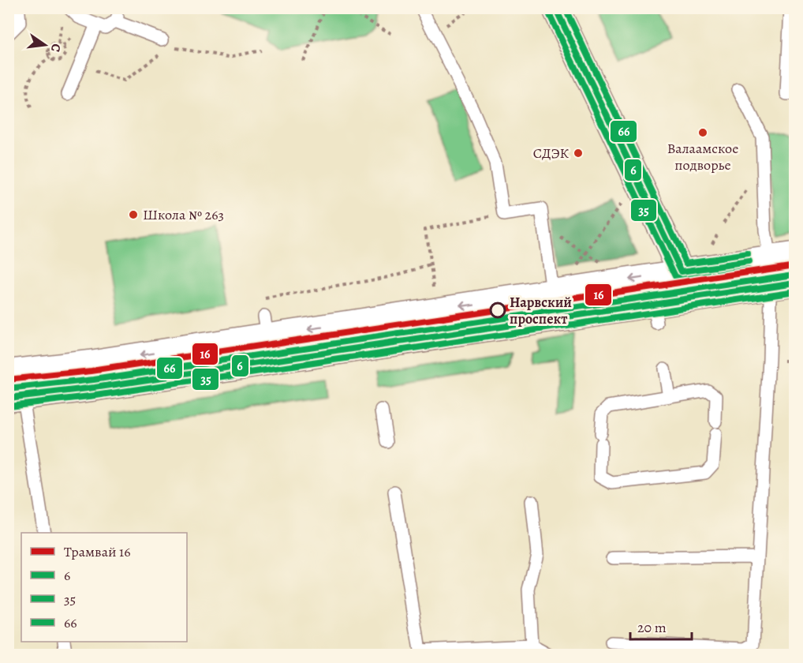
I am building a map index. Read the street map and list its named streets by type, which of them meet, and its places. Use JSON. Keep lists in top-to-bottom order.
{
  "places": [
    "Валаамское подворье",
    "СДЭК",
    "Школа № 263",
    "Нарвский проспект"
  ],
  "lines": [
    "transit line 6",
    "transit line 66",
    "transit line 35",
    "tram line 16"
  ],
  "legend": [
    "Трамвай 16",
    "6",
    "35",
    "66"
  ],
  "scale_bar": "20 m",
  "north": "right"
}
